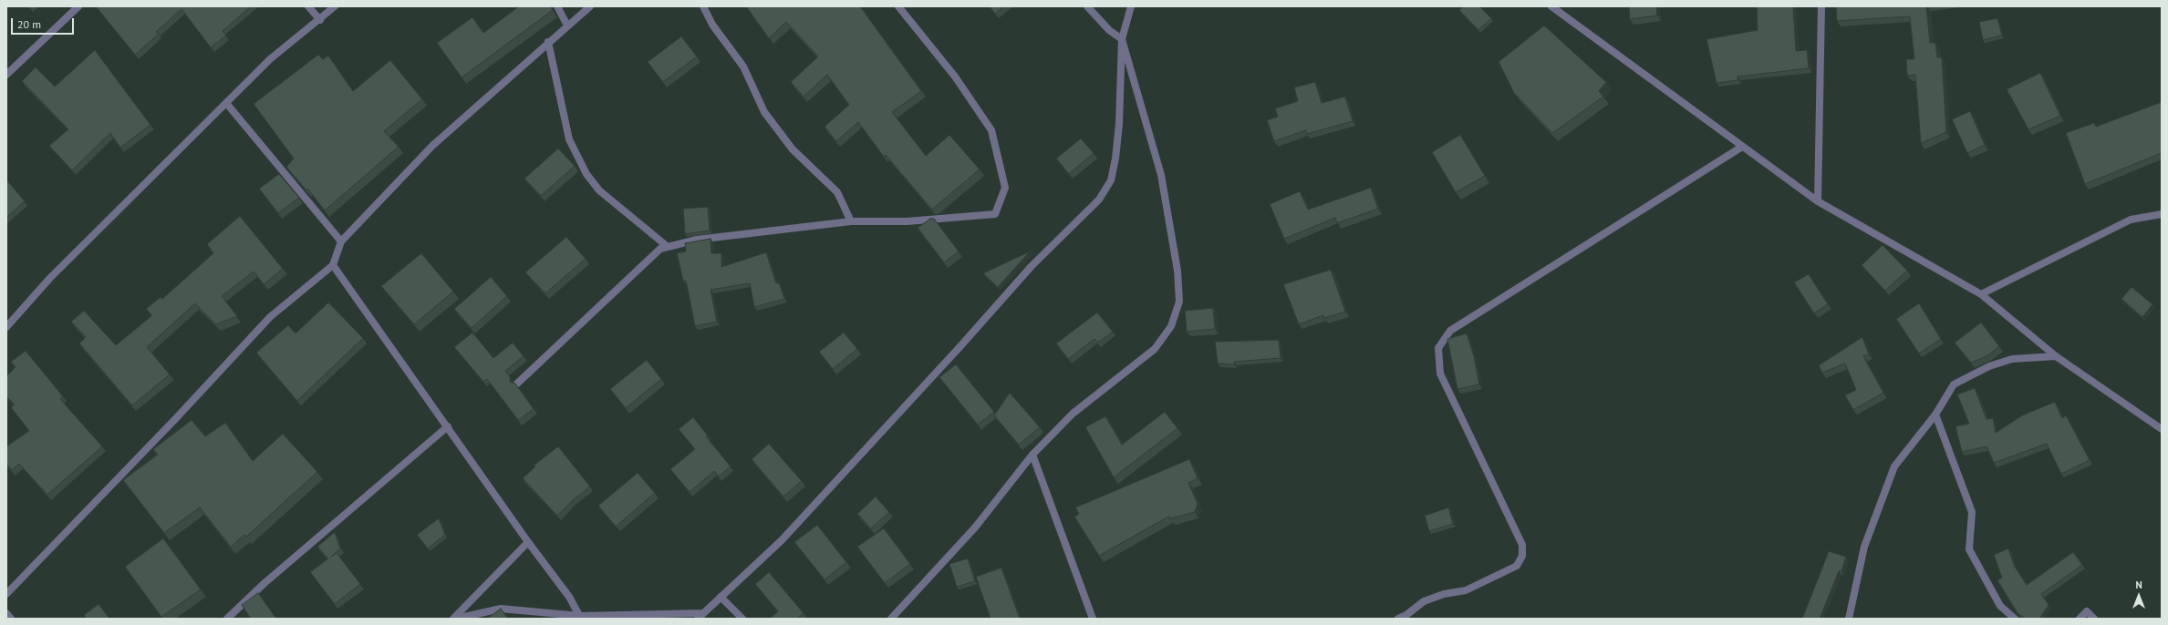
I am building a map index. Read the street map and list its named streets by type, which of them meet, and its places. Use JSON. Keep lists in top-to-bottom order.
{
  "scale_bar": "20 m",
  "north": "top"
}
